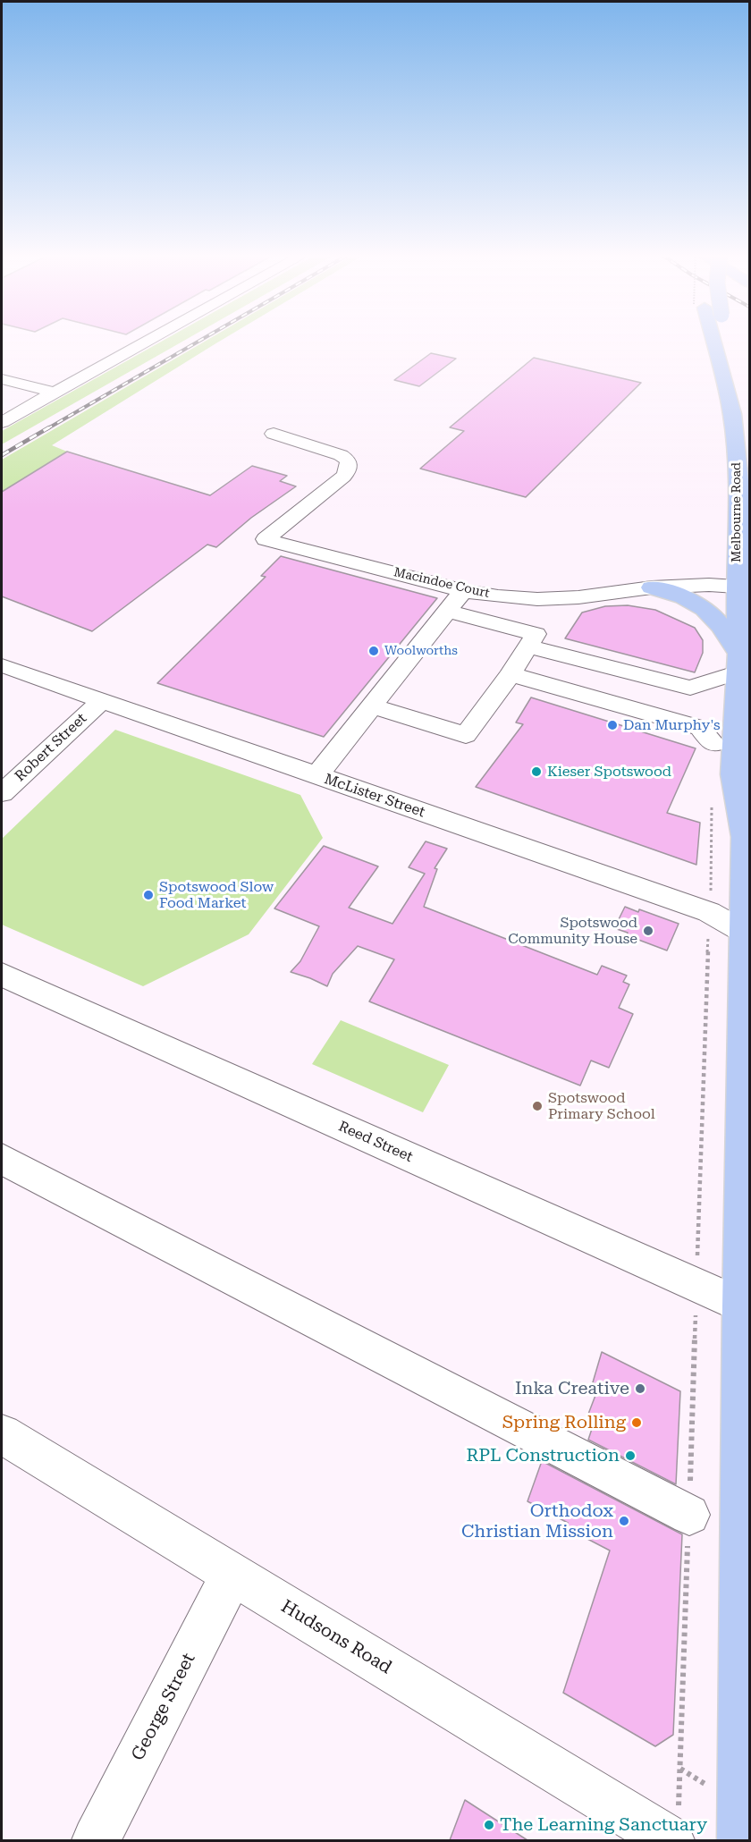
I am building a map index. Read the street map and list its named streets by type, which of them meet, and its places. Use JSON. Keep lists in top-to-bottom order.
{
  "streets": {
    "main road": ["Melbourne Road"],
    "street": [
      "Macindoe Court",
      "Robert Street",
      "McLister Street",
      "Reed Street",
      "Hudsons Road",
      "George Street"
    ]
  },
  "crossings": [
    ["Melbourne Road", "Macindoe Court"],
    ["Melbourne Road", "McLister Street"],
    ["Melbourne Road", "Reed Street"],
    ["Robert Street", "McLister Street"],
    ["Hudsons Road", "George Street"]
  ],
  "places": [
    "Woolworths",
    "Dan Murphy's",
    "Kieser Spotswood",
    "Spotswood Slow Food Market",
    "Spotswood Community House",
    "Spotswood Primary School",
    "Inka Creative",
    "Spring Rolling",
    "RPL Construction",
    "Orthodox Christian Mission",
    "The Learning Sanctuary"
  ]
}
